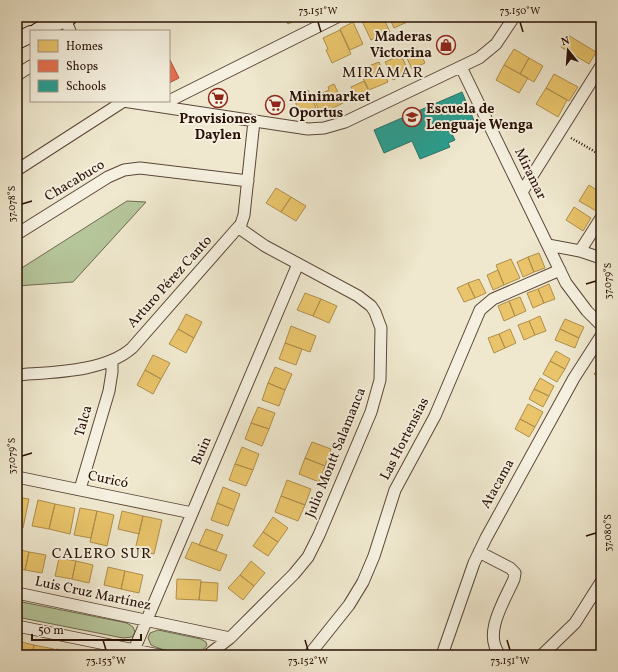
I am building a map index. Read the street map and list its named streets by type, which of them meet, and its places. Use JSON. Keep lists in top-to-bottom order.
{
  "streets": {
    "street": [
      "Miramar",
      "Chacabuco",
      "Arturo Pérez Canto",
      "Talca",
      "Las Hortensias",
      "Buin",
      "Julio Montt Salamanca",
      "Curicó",
      "Atacama",
      "Luis Cruz Martínez"
    ]
  },
  "crossings": [
    ["Miramar", "Las Hortensias"],
    ["Chacabuco", "Arturo Pérez Canto"],
    ["Arturo Pérez Canto", "Talca"],
    ["Arturo Pérez Canto", "Julio Montt Salamanca"],
    ["Talca", "Curicó"],
    ["Buin", "Julio Montt Salamanca"],
    ["Buin", "Curicó"],
    ["Buin", "Luis Cruz Martínez"],
    ["Julio Montt Salamanca", "Luis Cruz Martínez"]
  ],
  "districts": ["MIRAMAR", "CALERO SUR"],
  "places": {
    "shop": ["Maderas Victorina"],
    "supermarket": ["Provisiones Daylen", "Minimarket Oportus"],
    "school or university": ["Escuela de Lenguaje Wenga"]
  },
  "legend": ["Homes", "Shops", "Schools"],
  "scale_bar": "50 m",
  "north": "top",
  "coordinates": [
    "73.151°W",
    "73.150°W",
    "37.078°S",
    "37.079°S",
    "37.080°S",
    "73.153°W",
    "73.152°W"
  ]
}
